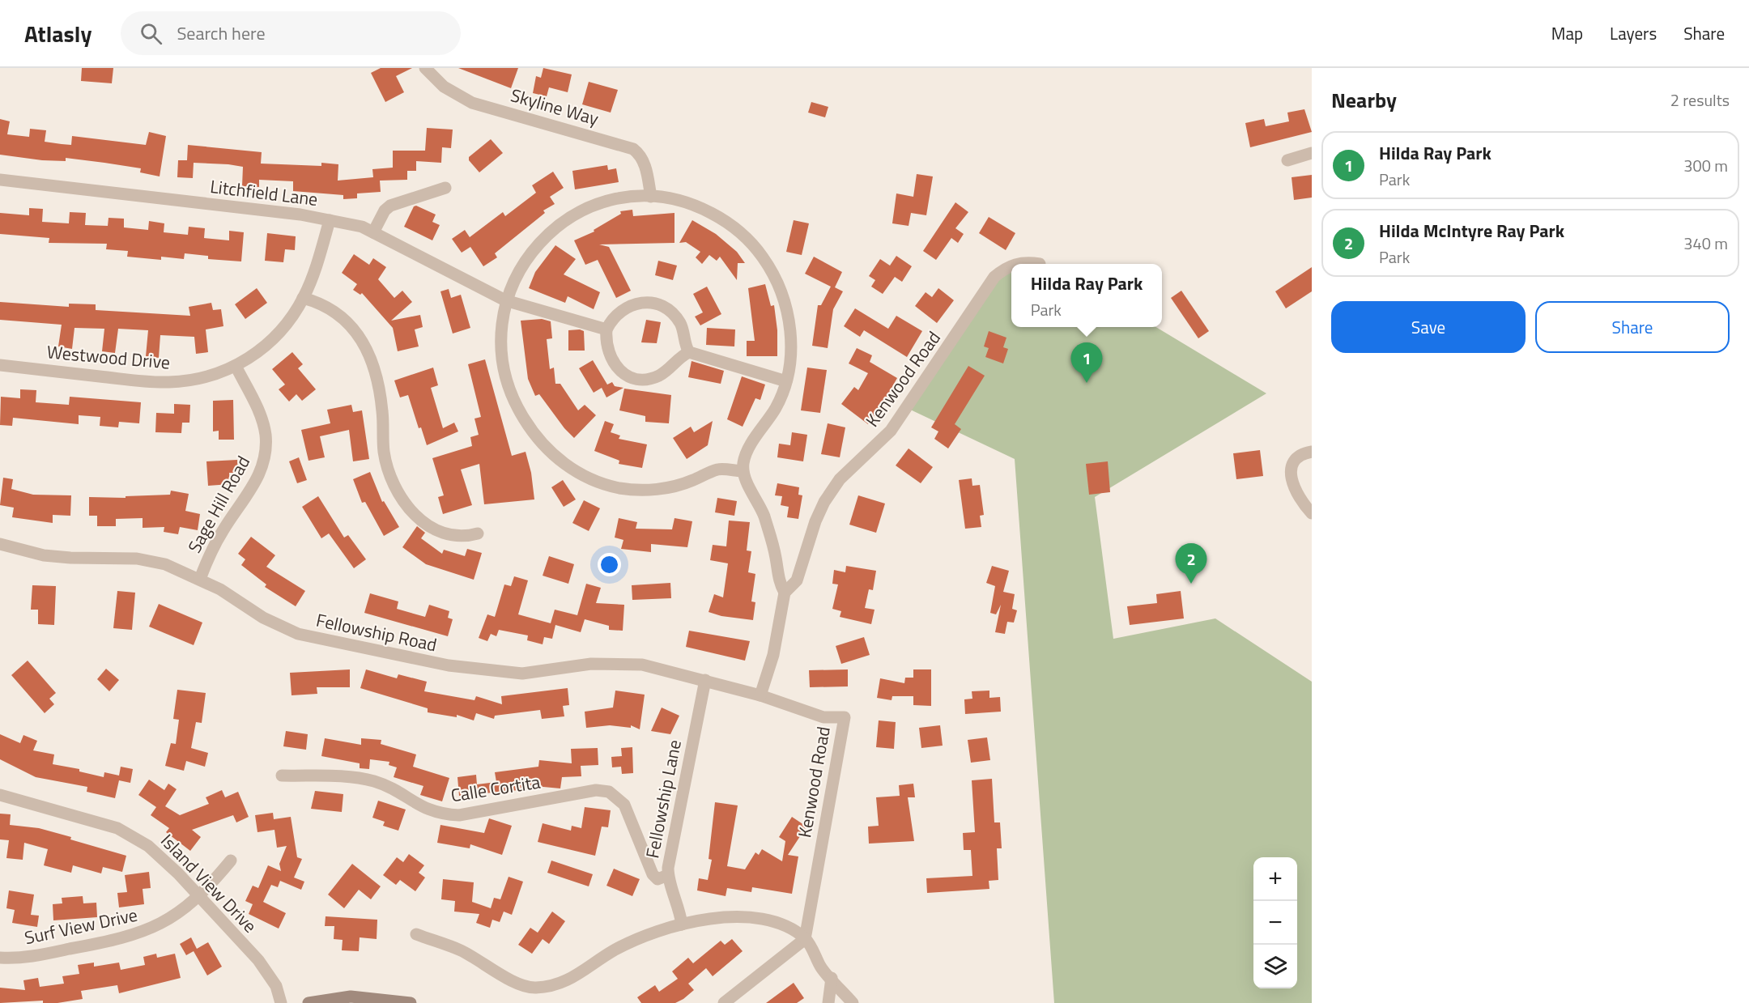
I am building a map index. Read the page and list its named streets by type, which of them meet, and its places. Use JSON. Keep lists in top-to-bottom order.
{
  "streets": {
    "street": [
      "Skyline Way",
      "Litchfield Lane",
      "Westwood Drive",
      "Kenwood Road",
      "Sage Hill Road",
      "Fellowship Road",
      "Calle Cortita",
      "Fellowship Lane",
      "Island View Drive",
      "Surf View Drive"
    ]
  },
  "crossings": [
    ["Litchfield Lane", "Westwood Drive"],
    ["Westwood Drive", "Sage Hill Road"],
    ["Kenwood Road", "Fellowship Road"],
    ["Sage Hill Road", "Fellowship Road"],
    ["Fellowship Road", "Fellowship Lane"],
    ["Calle Cortita", "Fellowship Lane"],
    ["Island View Drive", "Surf View Drive"]
  ],
  "page": {
    "header": "Atlasly",
    "search": "Search here",
    "nav": ["Map", "Layers", "Share"],
    "heading": ["Nearby", "2 results"],
    "list": [
      {
        "mark": "1",
        "name": "Hilda Ray Park",
        "note": "Park",
        "value": "300 m"
      },
      {
        "mark": "2",
        "name": "Hilda McIntyre Ray Park",
        "note": "Park",
        "value": "340 m"
      }
    ],
    "popup": ["Hilda Ray Park", "Park"],
    "buttons": ["Save", "Share"],
    "pins": ["1", "2"],
    "map_buttons": ["+", "−"]
  }
}
